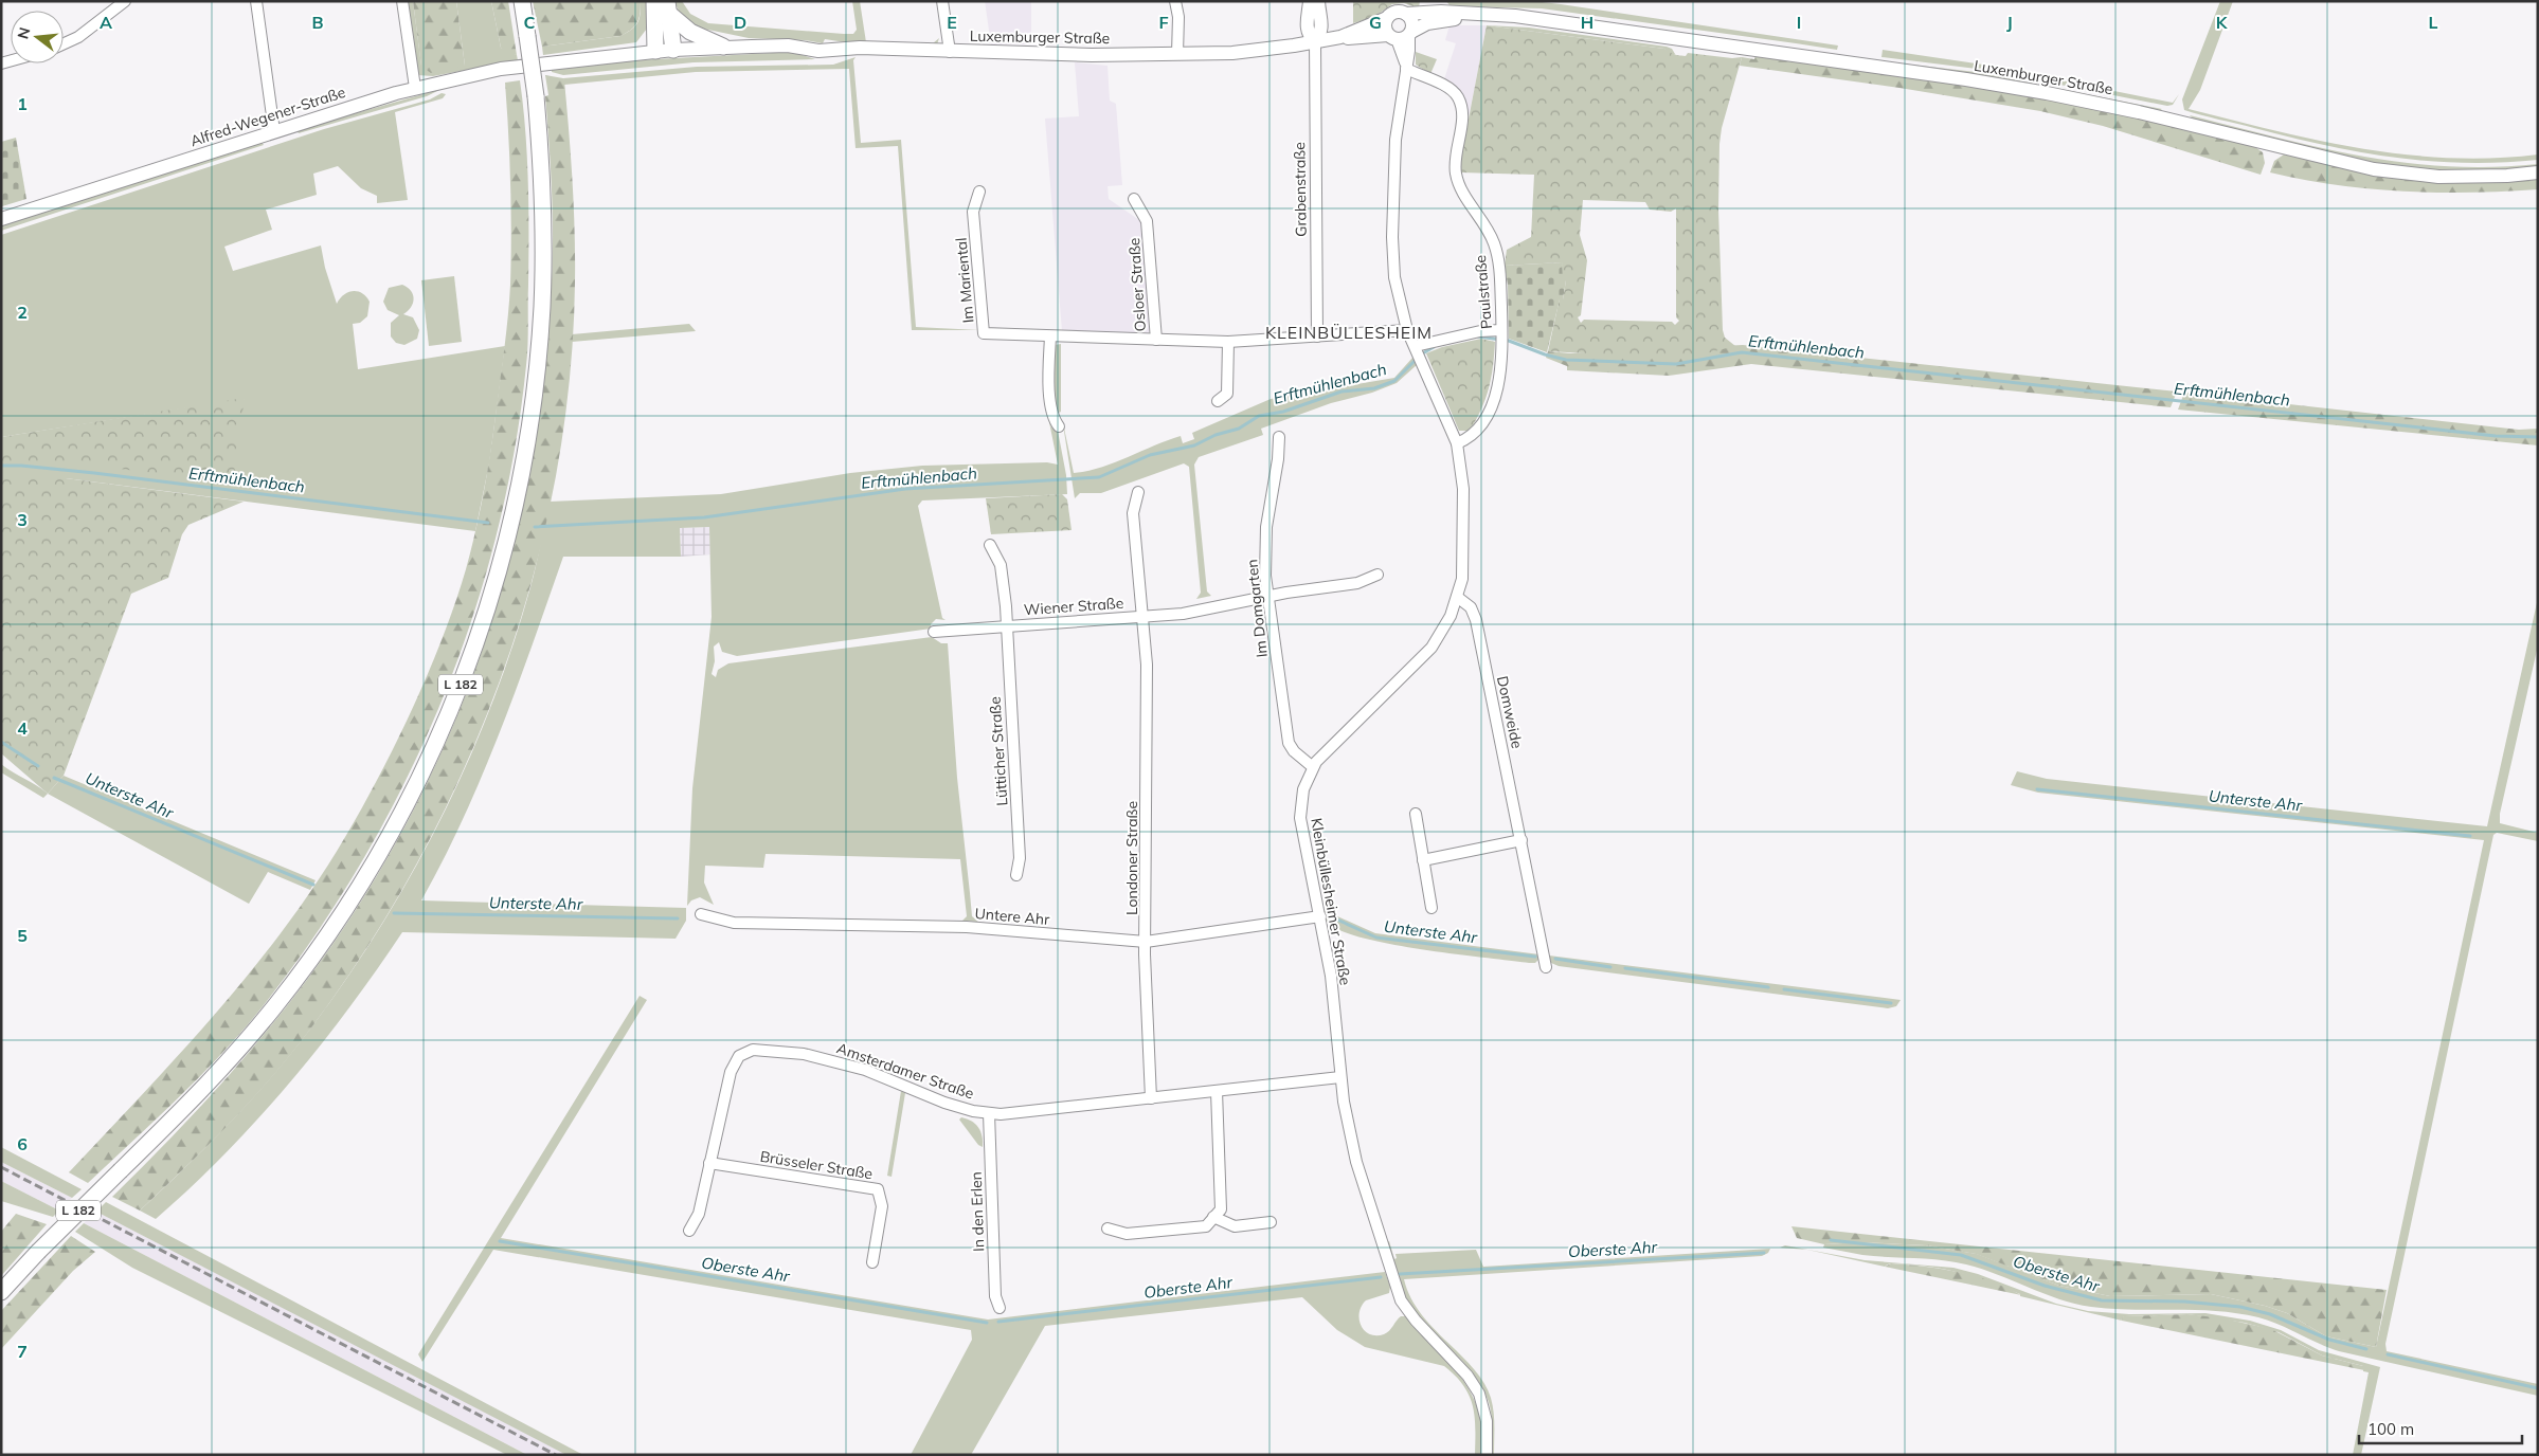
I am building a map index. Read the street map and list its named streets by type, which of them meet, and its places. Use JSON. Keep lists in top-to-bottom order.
{
  "streets": {
    "main road": ["L 182"],
    "street": [
      "Luxemburger Straße",
      "Alfred-Wegener-Straße",
      "Grabenstraße",
      "Im Mariental",
      "Osloer Straße",
      "Paulstraße",
      "Wiener Straße",
      "Im Domgarten",
      "Domweide",
      "Lütticher Straße",
      "Londoner Straße",
      "Kleinbüllesheimer Straße",
      "Untere Ahr",
      "Amsterdamer Straße",
      "Brüsseler Straße",
      "In den Erlen"
    ]
  },
  "crossings": [
    ["Luxemburger Straße", "Alfred-Wegener-Straße"],
    ["Luxemburger Straße", "Grabenstraße"],
    ["Luxemburger Straße", "Kleinbüllesheimer Straße"],
    ["Grabenstraße", "Im Mariental"],
    ["Im Mariental", "Osloer Straße"],
    ["Im Mariental", "Kleinbüllesheimer Straße"],
    ["Paulstraße", "Kleinbüllesheimer Straße"],
    ["Wiener Straße", "Im Domgarten"],
    ["Wiener Straße", "Lütticher Straße"],
    ["Wiener Straße", "Londoner Straße"],
    ["Im Domgarten", "Kleinbüllesheimer Straße"],
    ["Domweide", "Kleinbüllesheimer Straße"],
    ["Londoner Straße", "Untere Ahr"],
    ["Londoner Straße", "Amsterdamer Straße"],
    ["Kleinbüllesheimer Straße", "Untere Ahr"],
    ["Kleinbüllesheimer Straße", "Amsterdamer Straße"],
    ["Amsterdamer Straße", "Brüsseler Straße"],
    ["Amsterdamer Straße", "In den Erlen"]
  ],
  "districts": ["KLEINBÜLLESHEIM"],
  "water": ["Erftmühlenbach", "Unterste Ahr", "Oberste Ahr"],
  "scale_bar": "100 m",
  "north": "left",
  "grid": {
    "columns": [
      "A",
      "B",
      "C",
      "D",
      "E",
      "F",
      "G",
      "H",
      "I",
      "J",
      "K",
      "L"
    ],
    "rows": [
      "1",
      "2",
      "3",
      "4",
      "5",
      "6",
      "7"
    ]
  }
}
